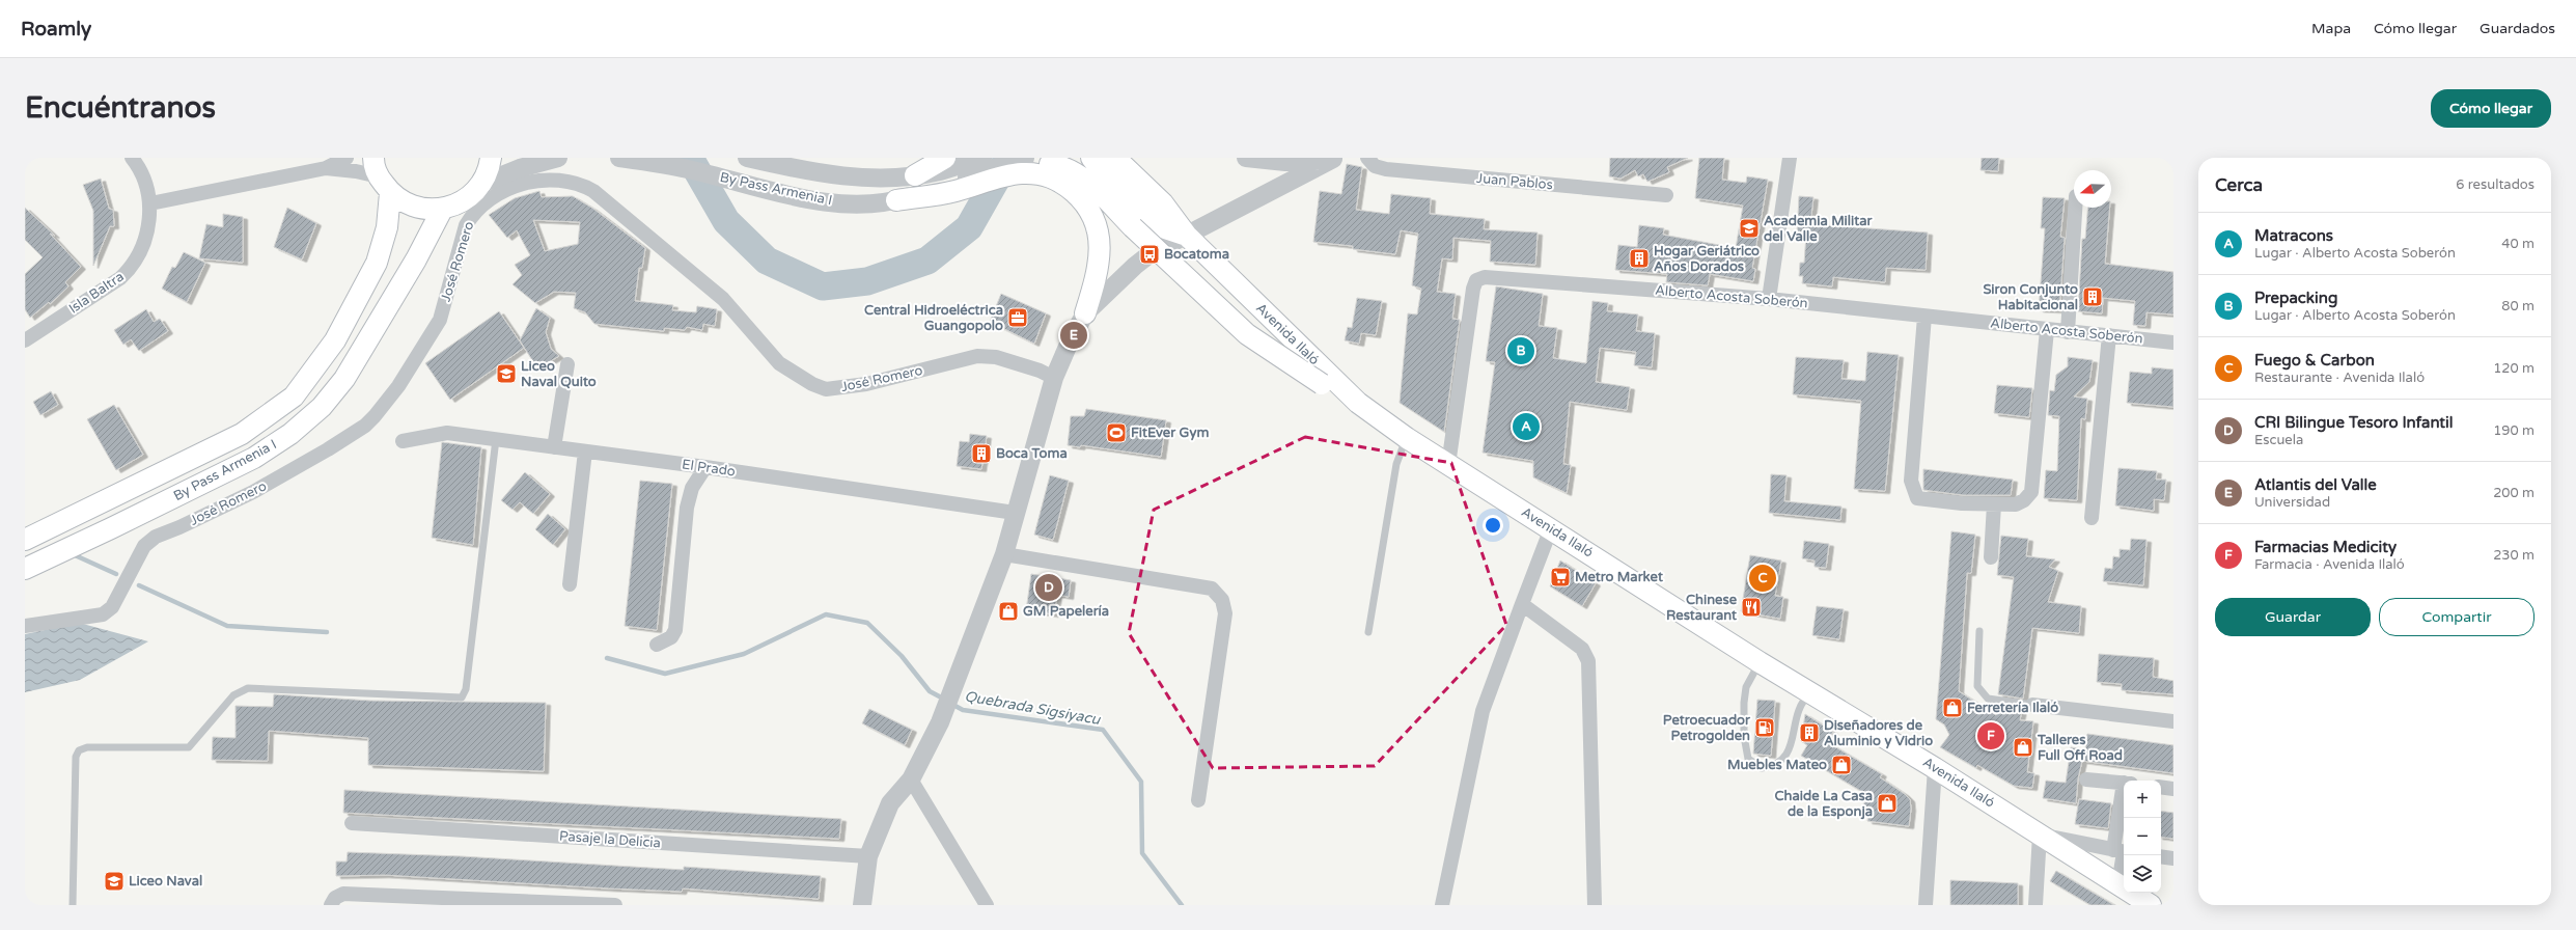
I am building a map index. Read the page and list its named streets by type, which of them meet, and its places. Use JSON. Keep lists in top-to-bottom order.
{
  "streets": {
    "main road": ["By Pass Armenia I", "Avenida Ilaló"],
    "street": [
      "Juan Pablos",
      "José Romero",
      "Isla Baltra",
      "Alberto Acosta Soberón",
      "El Prado",
      "Pasaje la Delicia"
    ]
  },
  "crossings": [
    ["Alberto Acosta Soberón", "Avenida Ilaló"]
  ],
  "water": ["Quebrada Sigsiyacu"],
  "places": {
    "school or university": ["Academia Militar del Valle", "Liceo Naval Quito", "Liceo Naval"],
    "bus stop": ["Bocatoma"],
    "building": [
      "Hogar Geriátrico Años Dorados",
      "Siron Conjunto Habitacional",
      "Boca Toma",
      "Diseñadores de Aluminio y Vidrio"
    ],
    "office": ["Central Hidroeléctrica Guangopolo"],
    "sports": ["FitEver Gym"],
    "supermarket": ["Metro Market"],
    "restaurant": ["Chinese Restaurant"],
    "shop": [
      "GM Papelería",
      "Ferretería Ilaló",
      "Talleres Full Off Road",
      "Muebles Mateo",
      "Chaide La Casa de la Esponja"
    ],
    "fuel station": ["Petroecuador Petrogolden"]
  },
  "north": "left",
  "page": {
    "header": "Roamly",
    "nav": ["Mapa", "Cómo llegar", "Guardados"],
    "buttons": [
      "Cómo llegar",
      ["Guardar", "Compartir"]
    ],
    "title": "Encuéntranos",
    "heading": ["Cerca", "6 resultados"],
    "list": [
      {
        "mark": "A",
        "name": "Matracons",
        "note": "Lugar · Alberto Acosta Soberón",
        "value": "40 m"
      },
      {
        "mark": "B",
        "name": "Prepacking",
        "note": "Lugar · Alberto Acosta Soberón",
        "value": "80 m"
      },
      {
        "mark": "C",
        "name": "Fuego & Carbon",
        "note": "Restaurante · Avenida Ilaló",
        "value": "120 m"
      },
      {
        "mark": "D",
        "name": "CRI Bilingue Tesoro Infantil",
        "note": "Escuela",
        "value": "190 m"
      },
      {
        "mark": "E",
        "name": "Atlantis del Valle",
        "note": "Universidad",
        "value": "200 m"
      },
      {
        "mark": "F",
        "name": "Farmacias Medicity",
        "note": "Farmacia · Avenida Ilaló",
        "value": "230 m"
      }
    ],
    "pins": [
      "E",
      "B",
      "A",
      "C",
      "D",
      "F"
    ],
    "map_buttons": ["+", "−"]
  }
}
